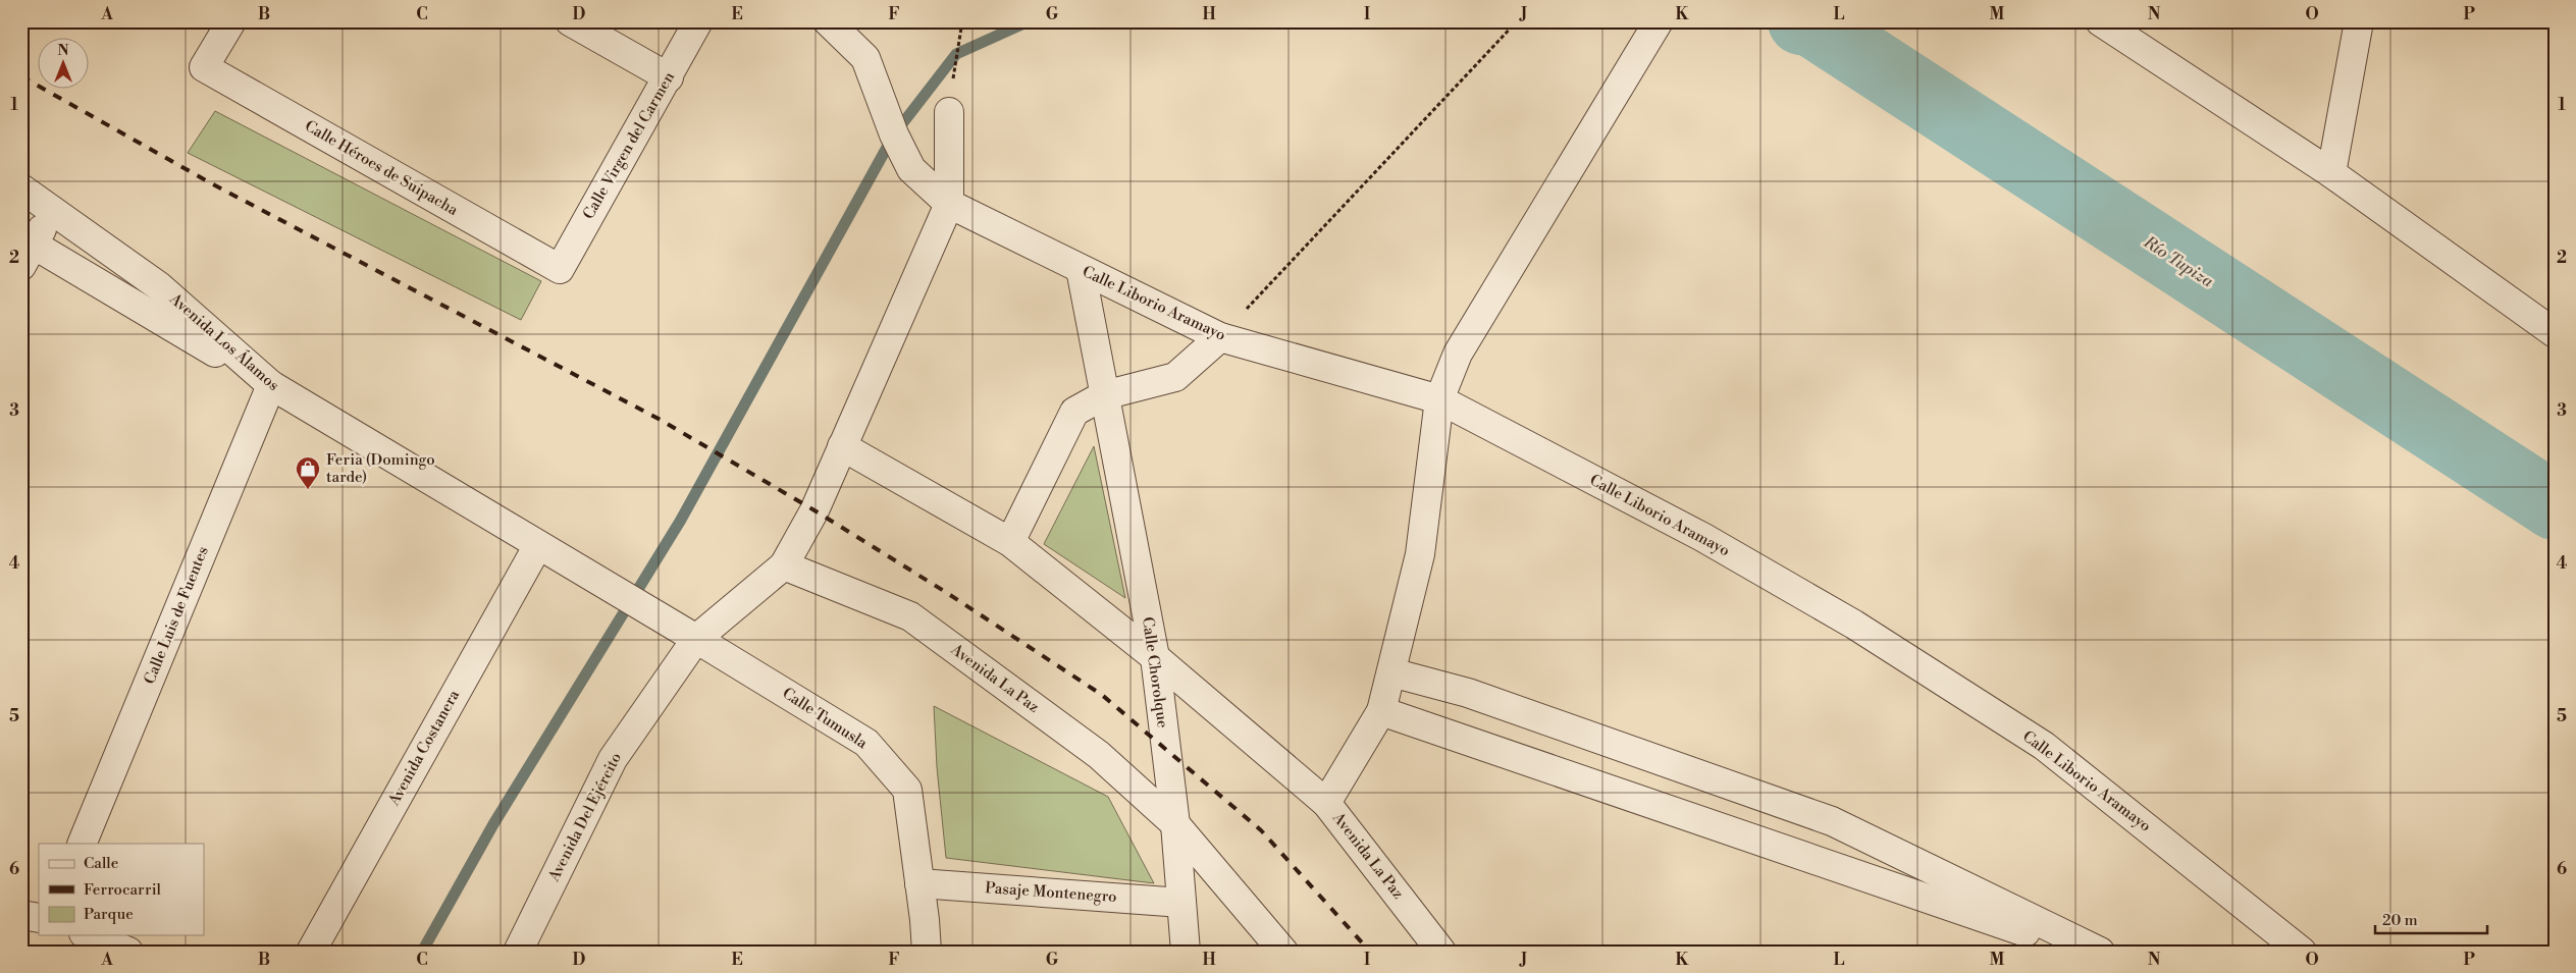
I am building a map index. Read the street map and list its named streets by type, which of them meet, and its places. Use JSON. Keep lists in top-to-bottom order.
{
  "streets": {
    "street": [
      "Calle Virgen del Carmen",
      "Calle Héroes de Suipacha",
      "Calle Liborio Aramayo",
      "Avenida Los Álamos",
      "Calle Luis de Fuentes",
      "Calle Chorolque",
      "Avenida La Paz",
      "Calle Tumusla",
      "Avenida Costanera",
      "Avenida Del Ejército",
      "Pasaje Montenegro"
    ]
  },
  "crossings": [
    ["Calle Virgen del Carmen", "Calle Héroes de Suipacha"],
    ["Calle Liborio Aramayo", "Calle Chorolque"],
    ["Avenida Los Álamos", "Calle Luis de Fuentes"],
    ["Avenida Los Álamos", "Calle Tumusla"],
    ["Avenida Los Álamos", "Avenida Costanera"],
    ["Avenida Los Álamos", "Avenida Del Ejército"],
    ["Calle Chorolque", "Avenida La Paz"],
    ["Calle Chorolque", "Pasaje Montenegro"],
    ["Calle Tumusla", "Avenida Del Ejército"],
    ["Calle Tumusla", "Pasaje Montenegro"]
  ],
  "water": ["Río Tupiza"],
  "places": {
    "shop": ["Feria (Domingo tarde)"]
  },
  "legend": ["Calle", "Ferrocarril", "Parque"],
  "scale_bar": "20 m",
  "north": "top",
  "grid": {
    "columns": [
      "A",
      "B",
      "C",
      "D",
      "E",
      "F",
      "G",
      "H",
      "I",
      "J",
      "K",
      "L",
      "M",
      "N",
      "O",
      "P"
    ],
    "rows": [
      "1",
      "2",
      "3",
      "4",
      "5",
      "6"
    ]
  }
}
